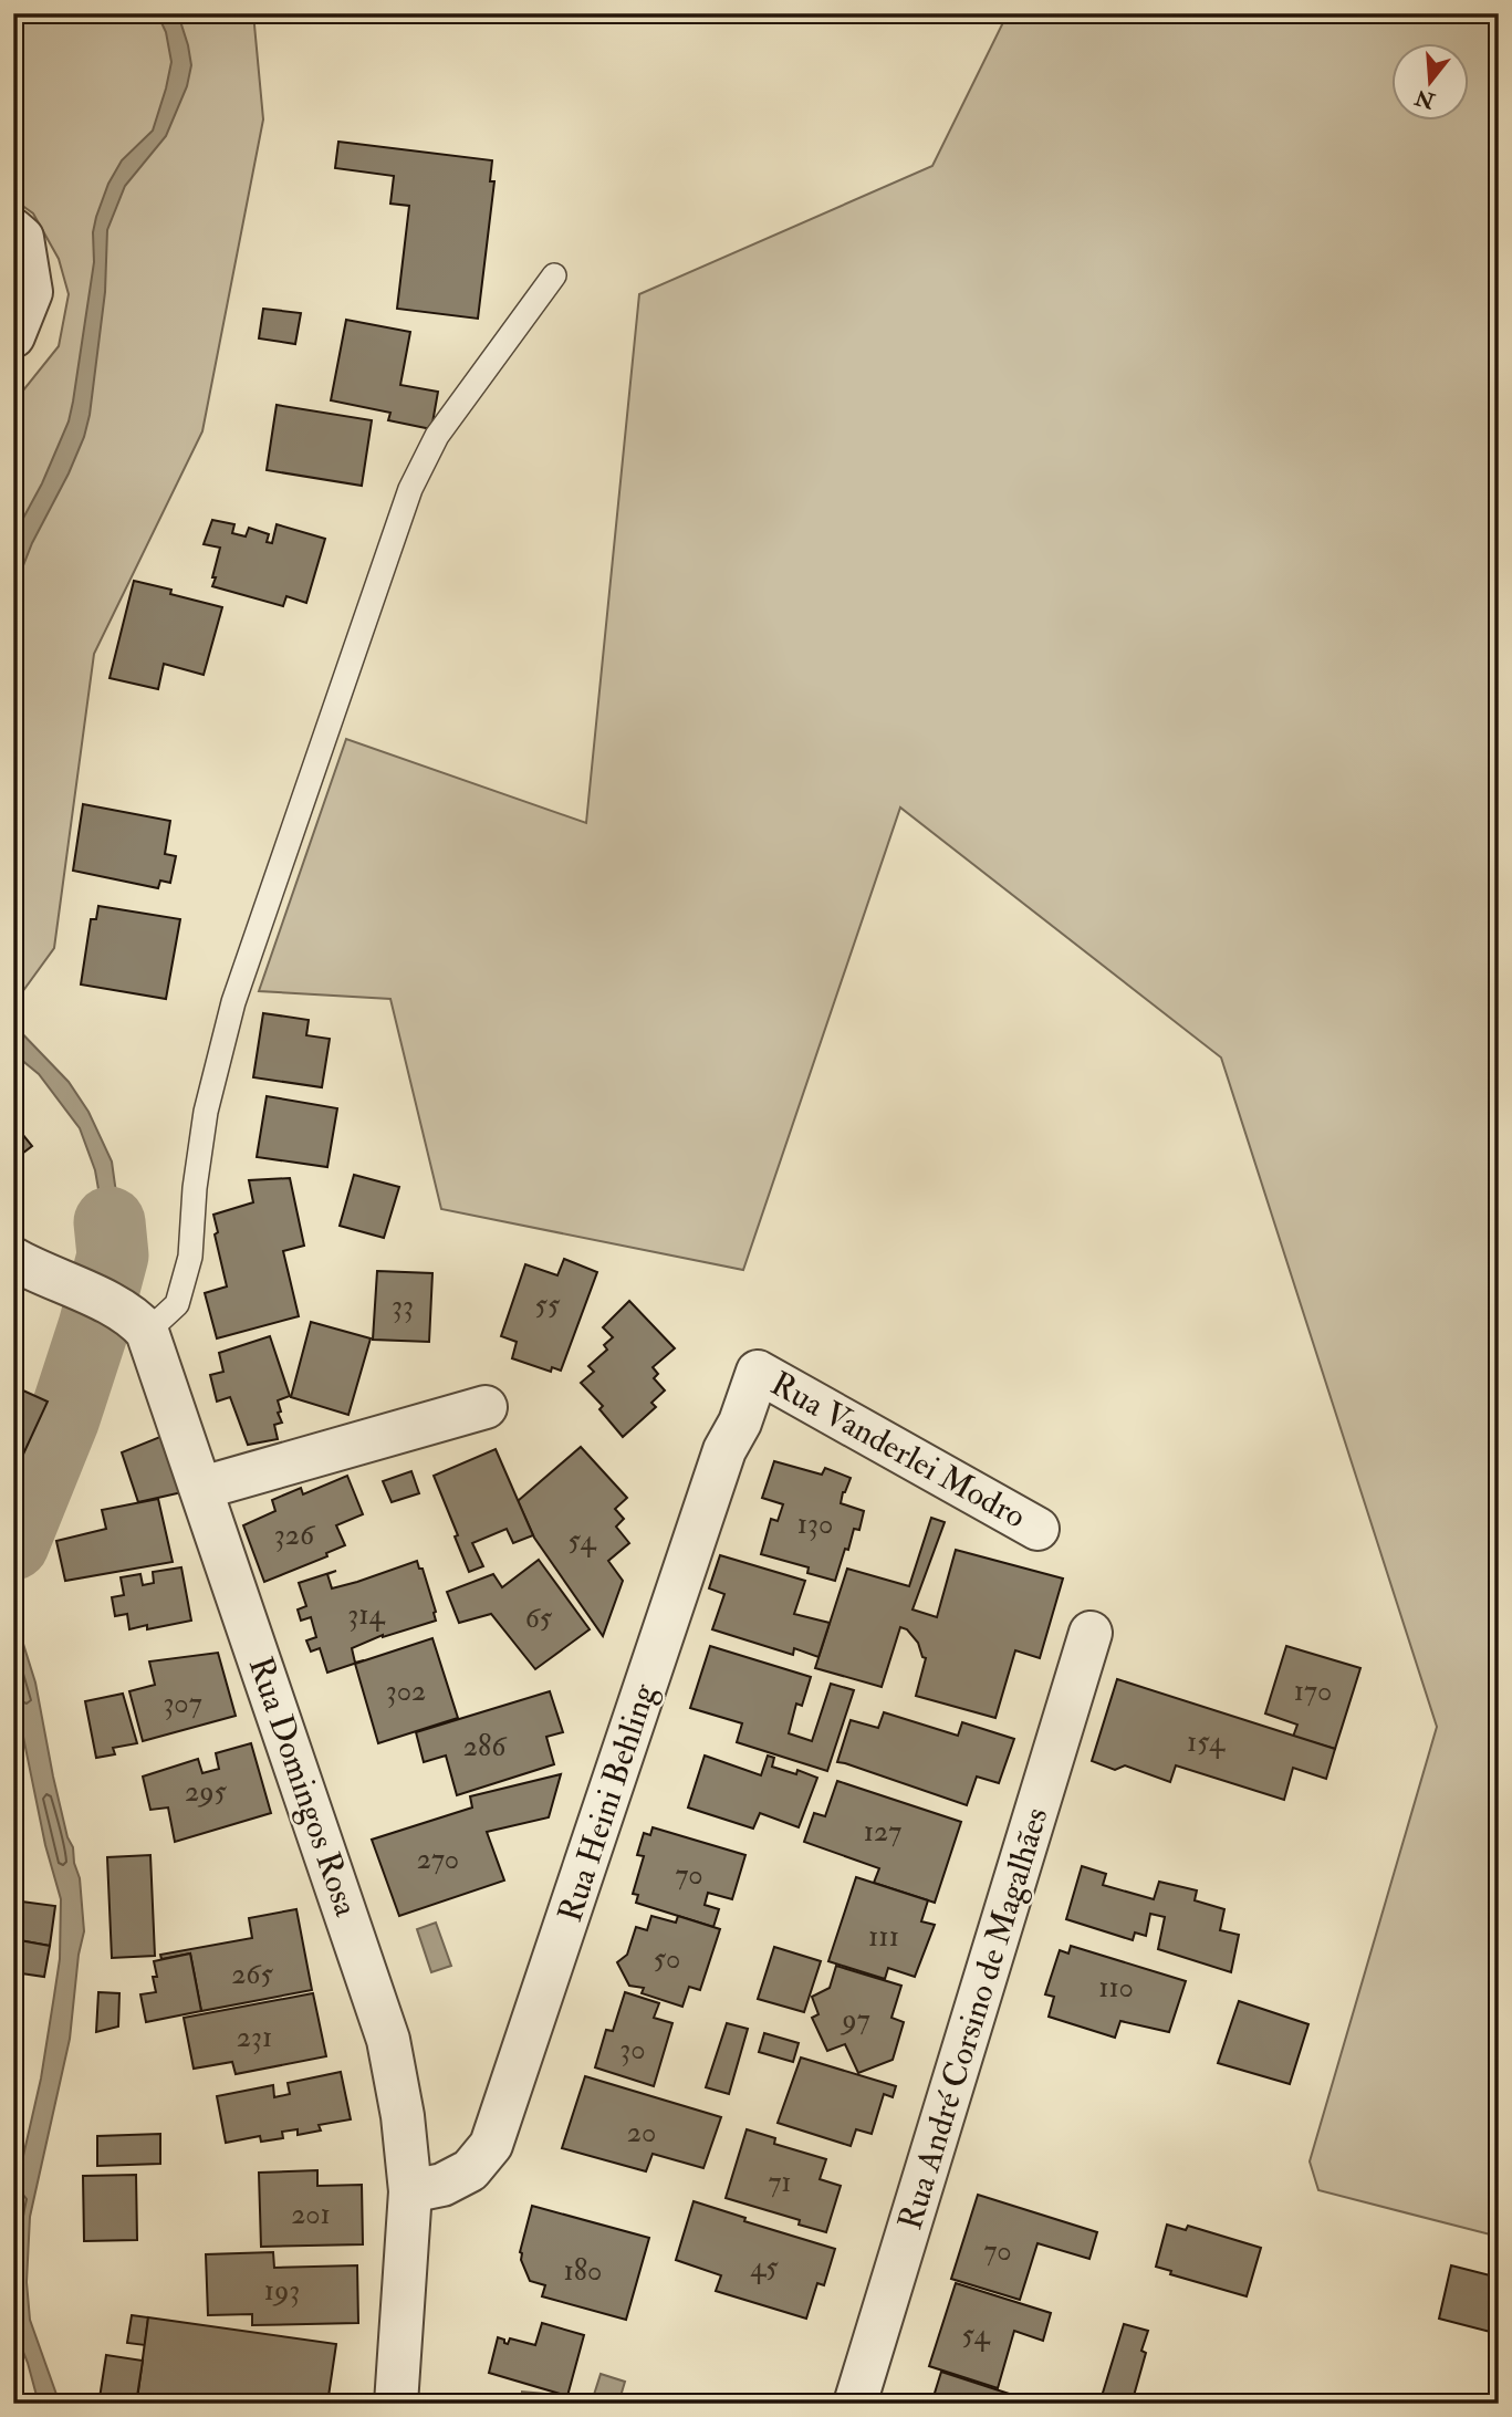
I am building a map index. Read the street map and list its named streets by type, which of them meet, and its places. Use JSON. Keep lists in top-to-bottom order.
{
  "streets": {
    "street": [
      "Rua Vanderlei Modro",
      "Rua Domingos Rosa",
      "Rua Heini Behling",
      "Rua André Corsino de Magalhães"
    ]
  },
  "crossings": [
    ["Rua Vanderlei Modro", "Rua Heini Behling"],
    ["Rua Domingos Rosa", "Rua Heini Behling"]
  ],
  "house_numbers": [
    "55",
    "33",
    "130",
    "326",
    "54",
    "314",
    "65",
    "302",
    "170",
    "307",
    "154",
    "286",
    "295",
    "127",
    "270",
    "70",
    "111",
    "50",
    "265",
    "110",
    "97",
    "231",
    "30",
    "20",
    "71",
    "201",
    "70",
    "45",
    "180",
    "193",
    "54"
  ],
  "north": "bottom"
}
